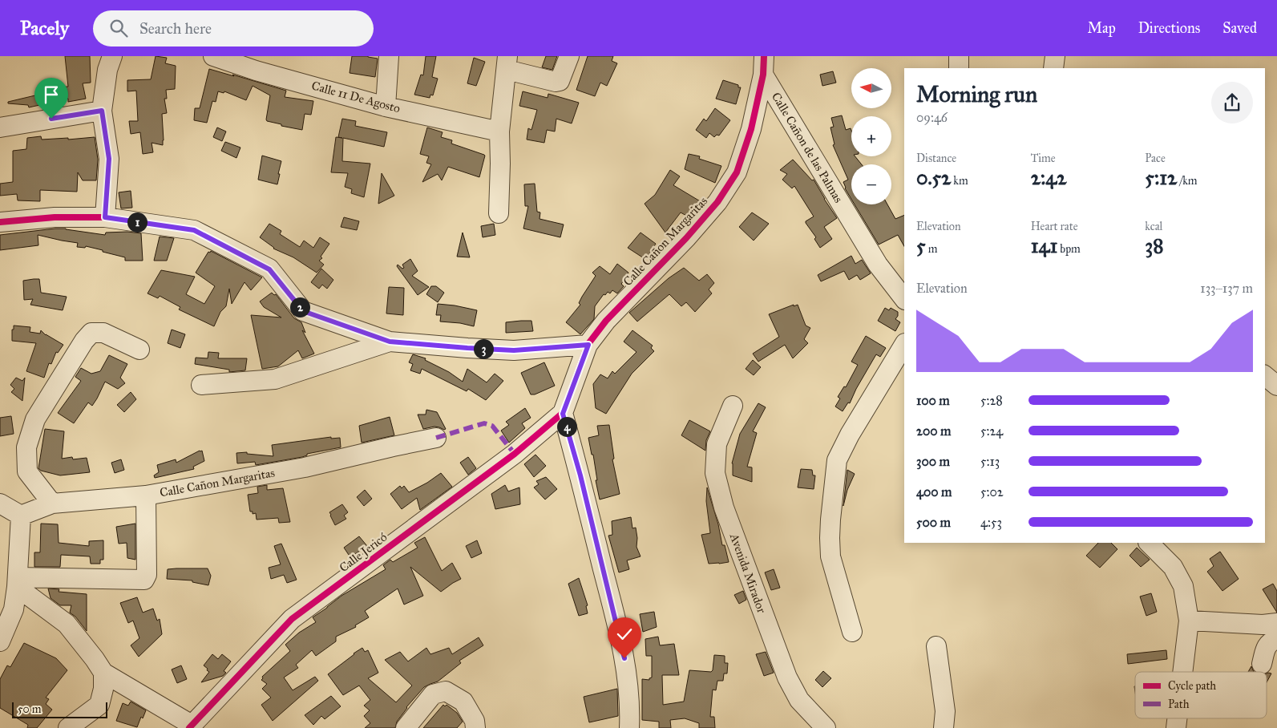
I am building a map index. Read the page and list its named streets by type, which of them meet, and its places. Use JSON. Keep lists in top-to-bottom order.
{
  "streets": {
    "street": [
      "Calle 11 De Agosto",
      "Calle Cañon de las Palmas",
      "Calle Cañon Margaritas",
      "Calle Jericó",
      "Avenida Mirador"
    ]
  },
  "crossings": [
    ["Calle Cañon de las Palmas", "Calle Cañon Margaritas"],
    ["Calle Cañon Margaritas", "Calle Jericó"]
  ],
  "legend": ["Cycle path", "Path"],
  "scale_bar": "50 m",
  "north": "left",
  "page": {
    "header": "Pacely",
    "search": "Search here",
    "nav": ["Map", "Directions", "Saved"],
    "map_buttons": ["+", "−"],
    "heading": ["Morning run", "09:46"],
    "stats": [
      ["Distance", "0.52 km"],
      ["Time", "2:42"],
      ["Pace", "5:12 /km"],
      ["Elevation", "5 m"],
      ["Heart rate", "141 bpm"],
      ["kcal", "38"]
    ],
    "pins": [
      "1",
      "2",
      "3",
      "4"
    ],
    "chart": ["Elevation", "133–137 m"],
    "list": [
      {
        "name": "100 m",
        "note": "5:28"
      },
      {
        "name": "200 m",
        "note": "5:24"
      },
      {
        "name": "300 m",
        "note": "5:13"
      },
      {
        "name": "400 m",
        "note": "5:02"
      },
      {
        "name": "500 m",
        "note": "4:53"
      }
    ],
    "scale": "50 m"
  }
}
